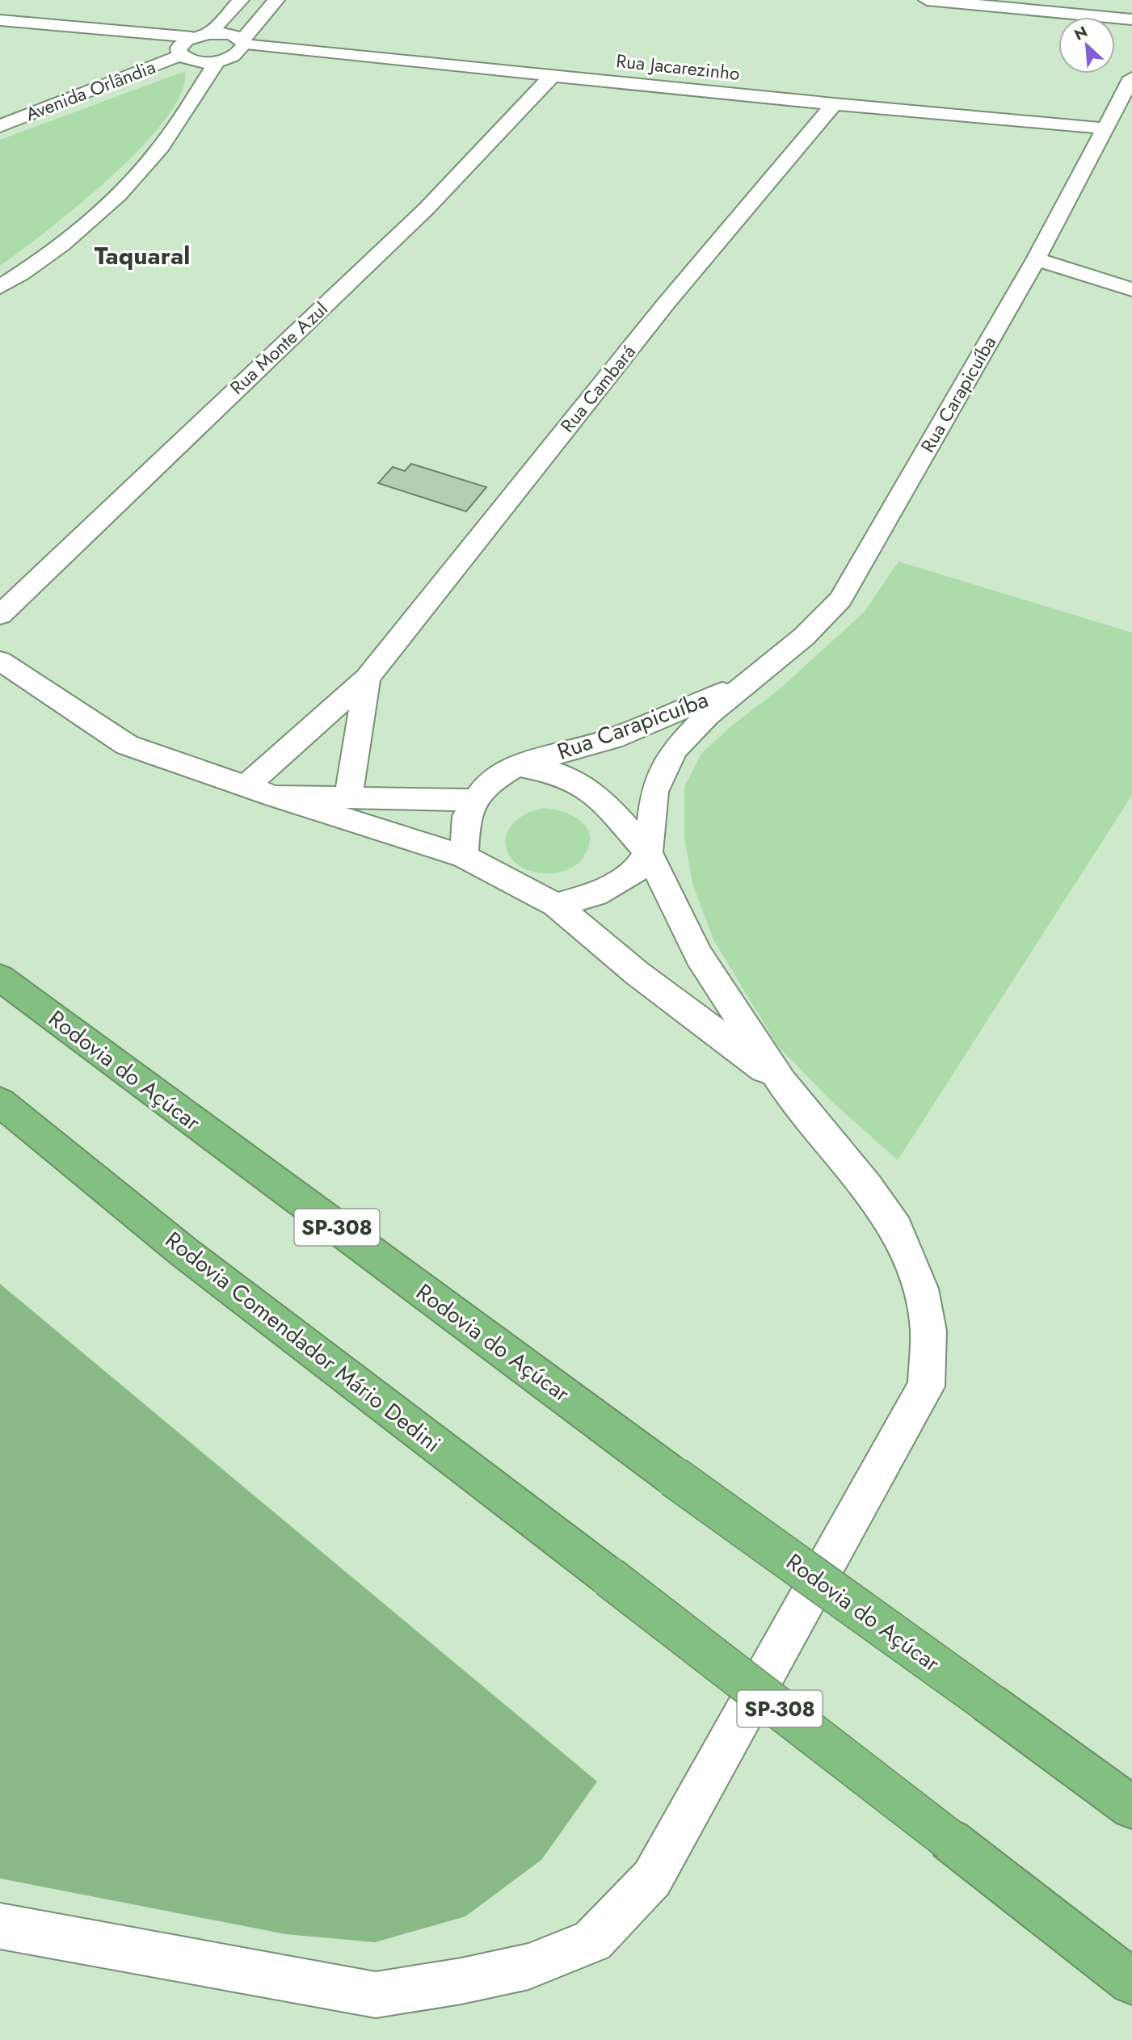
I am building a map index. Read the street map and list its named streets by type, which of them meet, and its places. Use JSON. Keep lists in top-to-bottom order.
{
  "streets": {
    "highway": ["Rodovia do Açúcar", "SP-308", "Rodovia Comendador Mário Dedini"],
    "street": [
      "Rua Jacarezinho",
      "Avenida Orlândia",
      "Rua Monte Azul",
      "Rua Cambará",
      "Rua Carapicuíba"
    ]
  },
  "crossings": [
    ["Rua Jacarezinho", "Rua Monte Azul"],
    ["Rua Jacarezinho", "Rua Cambará"],
    ["Rua Jacarezinho", "Rua Carapicuíba"]
  ],
  "districts": ["Taquaral"],
  "north": "top left"
}
